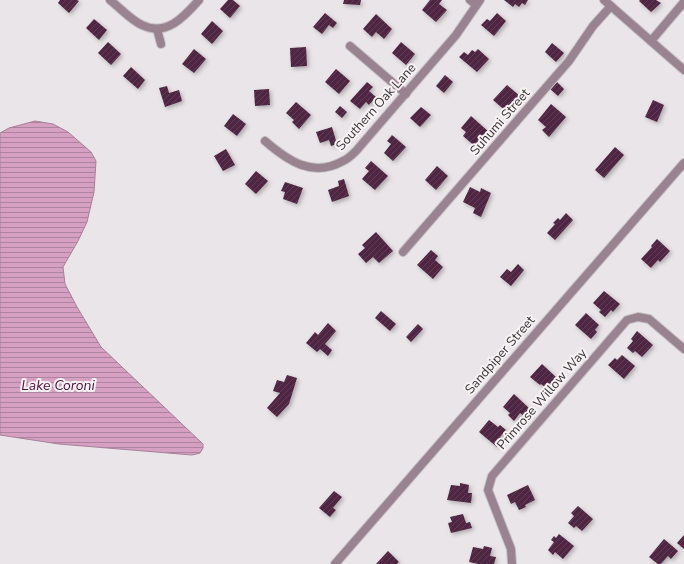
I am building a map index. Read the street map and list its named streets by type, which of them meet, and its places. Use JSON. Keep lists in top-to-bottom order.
{
  "streets": {
    "street": [
      "Southern Oak Lane",
      "Suhumi Street",
      "Sandpiper Street",
      "Primrose Willow Way"
    ]
  },
  "water": ["Lake Coroni"]
}
